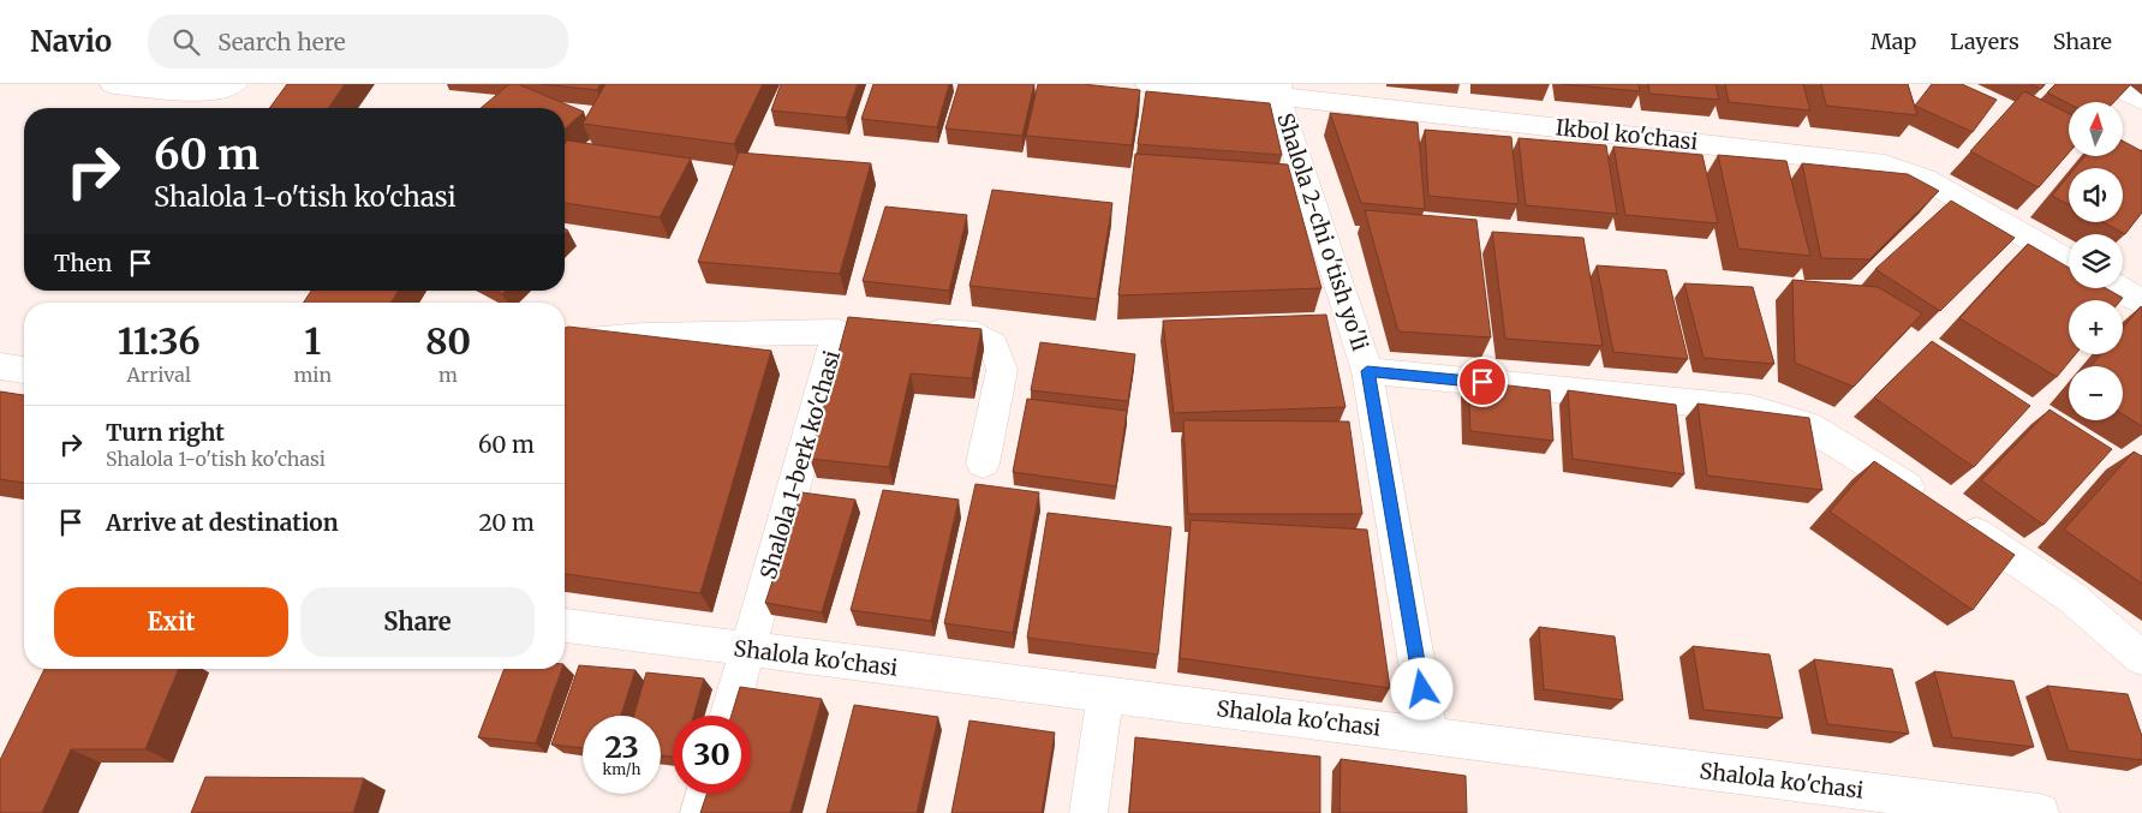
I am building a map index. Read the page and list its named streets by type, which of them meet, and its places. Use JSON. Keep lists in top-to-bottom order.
{
  "streets": {
    "street": [
      "Ikbol ko'chasi",
      "Shalola 2-chi o'tish yo'li",
      "Shalola 1-berk ko'chasi",
      "Shalola ko'chasi"
    ]
  },
  "crossings": [
    ["Ikbol ko'chasi", "Shalola 2-chi o'tish yo'li"],
    ["Shalola 2-chi o'tish yo'li", "Shalola ko'chasi"],
    ["Shalola 1-berk ko'chasi", "Shalola ko'chasi"]
  ],
  "north": "top",
  "page": {
    "header": "Navio",
    "search": "Search here",
    "nav": ["Map", "Layers", "Share"],
    "map_buttons": ["+", "−"],
    "turn": ["60 m", "Shalola 1-o'tish ko'chasi"],
    "then": "Then",
    "eta": [
      "11:36",
      "Arrival",
      "1",
      "min",
      "80",
      "m"
    ],
    "list": [
      {
        "name": "Turn right",
        "note": "Shalola 1-o'tish ko'chasi",
        "value": "60 m"
      },
      {
        "name": "Arrive at destination",
        "value": "20 m"
      }
    ],
    "buttons": ["Exit", "Share"],
    "speed": "23 km/h",
    "limit": "30"
  }
}
